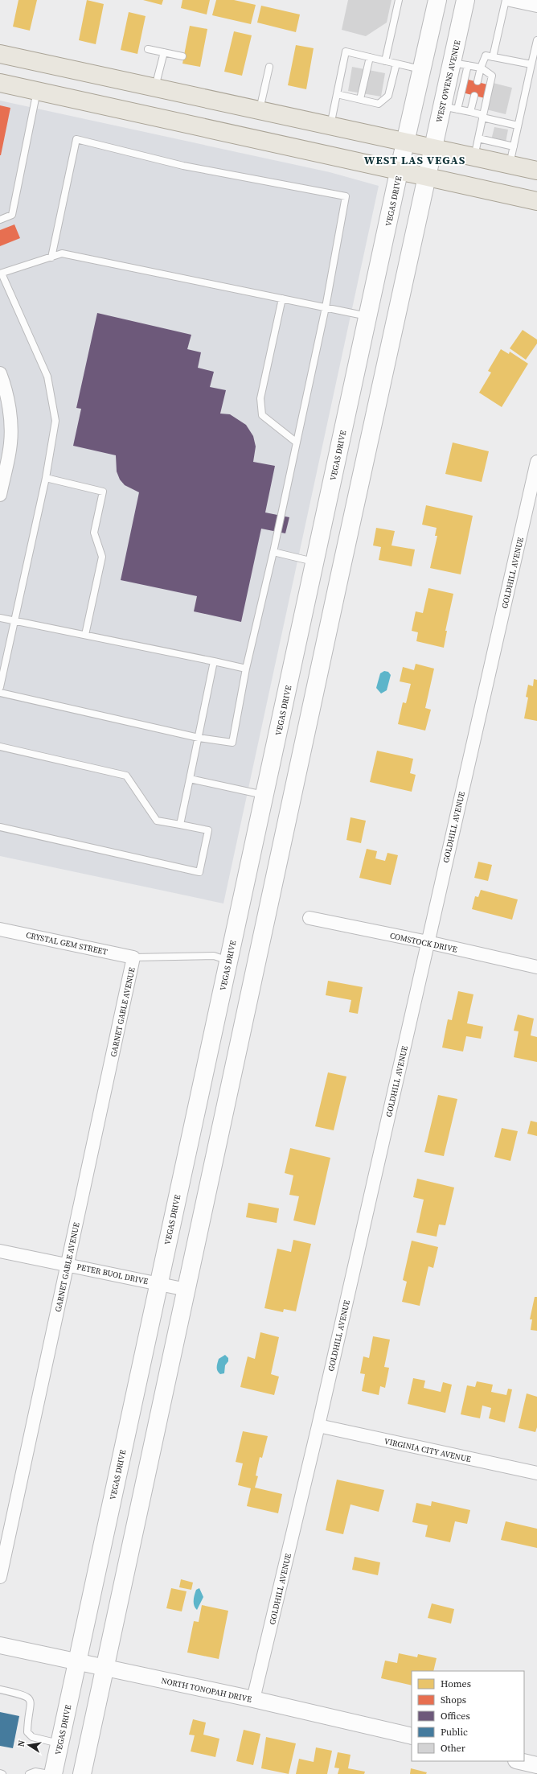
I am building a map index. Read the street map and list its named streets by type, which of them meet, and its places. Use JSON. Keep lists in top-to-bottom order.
{
  "streets": {
    "main road": ["WEST OWENS AVENUE", "VEGAS DRIVE"],
    "street": [
      "GOLDHILL AVENUE",
      "COMSTOCK DRIVE",
      "CRYSTAL GEM STREET",
      "GARNET GABLE AVENUE",
      "PETER BUOL DRIVE",
      "VIRGINIA CITY AVENUE",
      "NORTH TONOPAH DRIVE"
    ]
  },
  "crossings": [
    ["VEGAS DRIVE", "PETER BUOL DRIVE"],
    ["VEGAS DRIVE", "NORTH TONOPAH DRIVE"],
    ["GOLDHILL AVENUE", "COMSTOCK DRIVE"],
    ["GOLDHILL AVENUE", "VIRGINIA CITY AVENUE"],
    ["GOLDHILL AVENUE", "NORTH TONOPAH DRIVE"],
    ["CRYSTAL GEM STREET", "GARNET GABLE AVENUE"],
    ["GARNET GABLE AVENUE", "PETER BUOL DRIVE"]
  ],
  "districts": ["WEST LAS VEGAS"],
  "legend": [
    "Homes",
    "Shops",
    "Offices",
    "Public",
    "Other"
  ],
  "north": "left"
}
